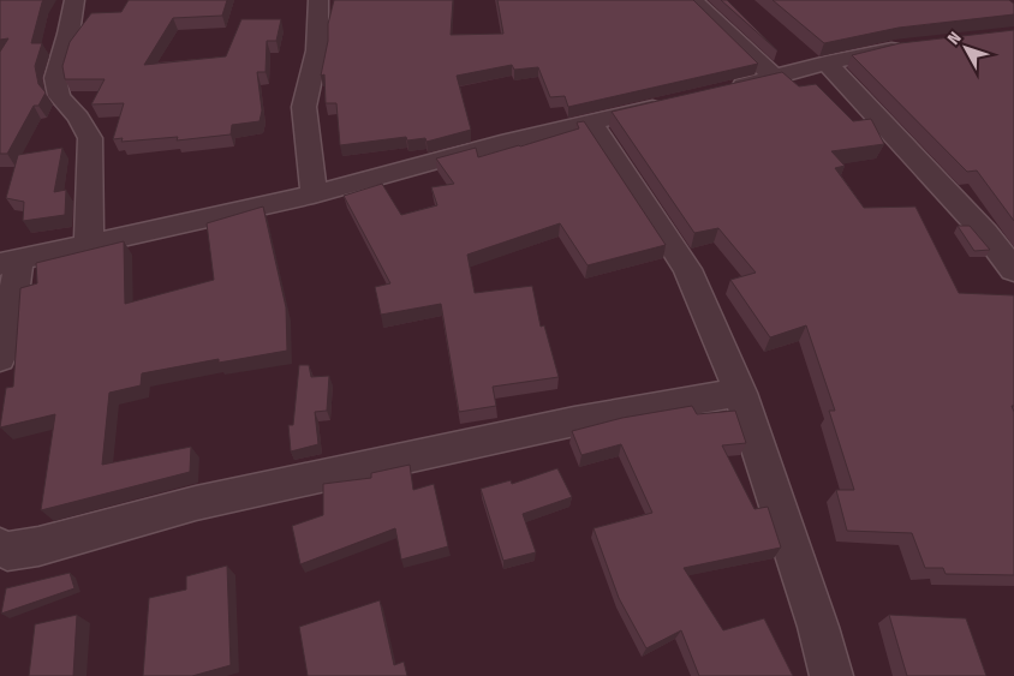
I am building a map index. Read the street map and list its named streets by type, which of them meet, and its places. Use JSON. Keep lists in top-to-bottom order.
{
  "north": "top left"
}
